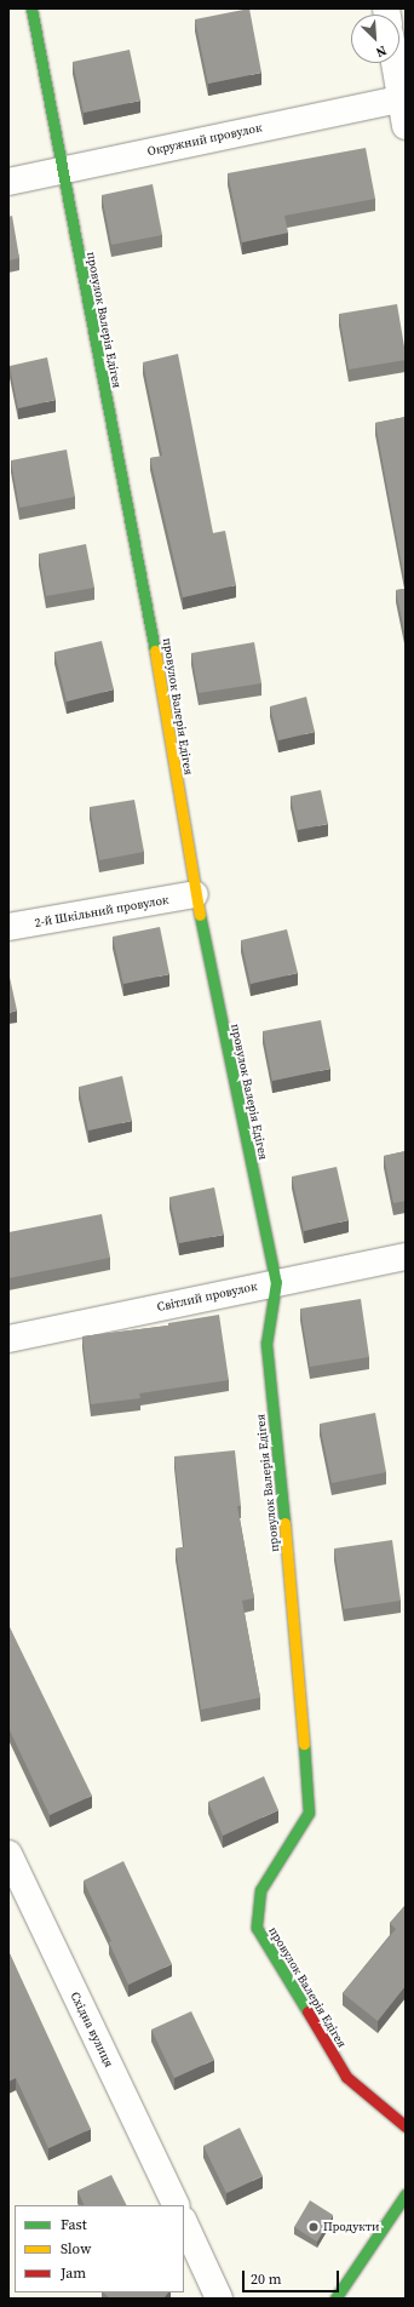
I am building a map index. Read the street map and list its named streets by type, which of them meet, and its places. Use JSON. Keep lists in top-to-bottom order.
{
  "streets": {
    "street": [
      "Окружний провулок",
      "провулок Валерія Едігея",
      "2-й Шкільний провулок",
      "Світлий провулок",
      "Східна вулиця"
    ]
  },
  "crossings": [
    ["Окружний провулок", "провулок Валерія Едігея"],
    ["провулок Валерія Едігея", "2-й Шкільний провулок"],
    ["провулок Валерія Едігея", "Світлий провулок"]
  ],
  "places": ["Продукти"],
  "legend": ["Fast", "Slow", "Jam"],
  "scale_bar": "20 m",
  "north": "bottom right"
}
